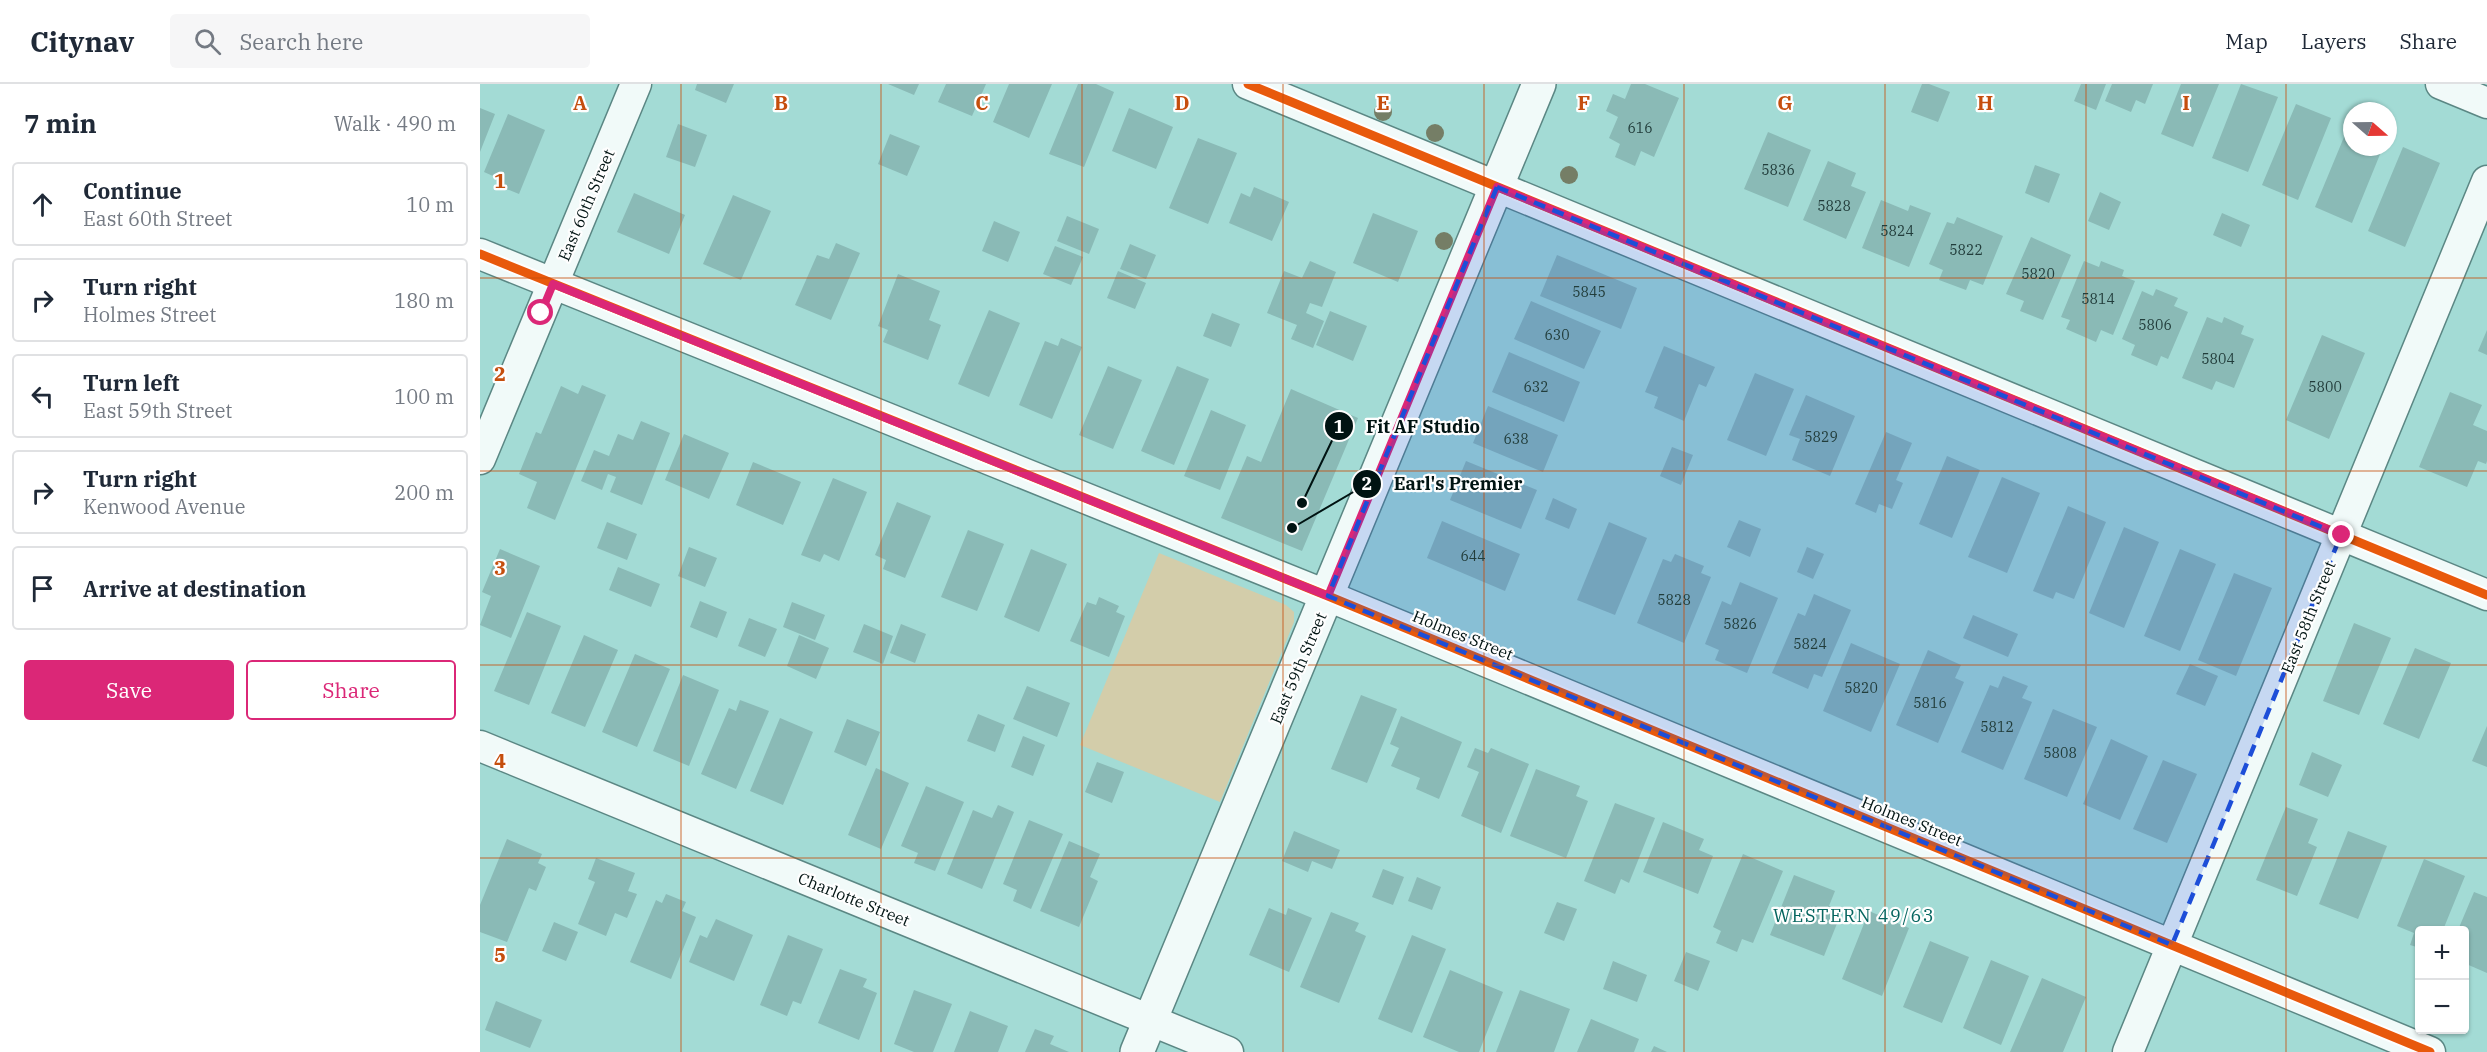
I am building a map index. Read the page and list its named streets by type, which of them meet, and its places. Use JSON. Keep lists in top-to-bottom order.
{
  "streets": {
    "street": [
      "East 60th Street",
      "East 58th Street",
      "Holmes Street",
      "East 59th Street",
      "Charlotte Street"
    ]
  },
  "crossings": [
    ["East 60th Street", "Holmes Street"],
    ["East 58th Street", "Holmes Street"],
    ["Holmes Street", "East 59th Street"],
    ["East 59th Street", "Charlotte Street"]
  ],
  "districts": ["WESTERN 49/63"],
  "places": ["Fit AF Studio", "Earl's Premier"],
  "house_numbers": [
    "616",
    "5836",
    "5828",
    "5824",
    "5822",
    "5820",
    "5845",
    "5814",
    "5806",
    "630",
    "5804",
    "632",
    "5800",
    "5829",
    "638",
    "644",
    "5828",
    "5826",
    "5824",
    "5820",
    "5816",
    "5812",
    "5808"
  ],
  "north": "right",
  "page": {
    "header": "Citynav",
    "search": "Search here",
    "nav": ["Map", "Layers", "Share"],
    "heading": ["7 min", "Walk · 490 m"],
    "list": [
      ["Continue", "East 60th Street", "10 m"],
      ["Turn right", "Holmes Street", "180 m"],
      ["Turn left", "East 59th Street", "100 m"],
      ["Turn right", "Kenwood Avenue", "200 m"],
      "Arrive at destination"
    ],
    "buttons": ["Save", "Share"],
    "map_buttons": ["+", "−"]
  },
  "grid": {
    "columns": [
      "A",
      "B",
      "C",
      "D",
      "E",
      "F",
      "G",
      "H",
      "I"
    ],
    "rows": [
      "1",
      "2",
      "3",
      "4",
      "5"
    ]
  }
}
